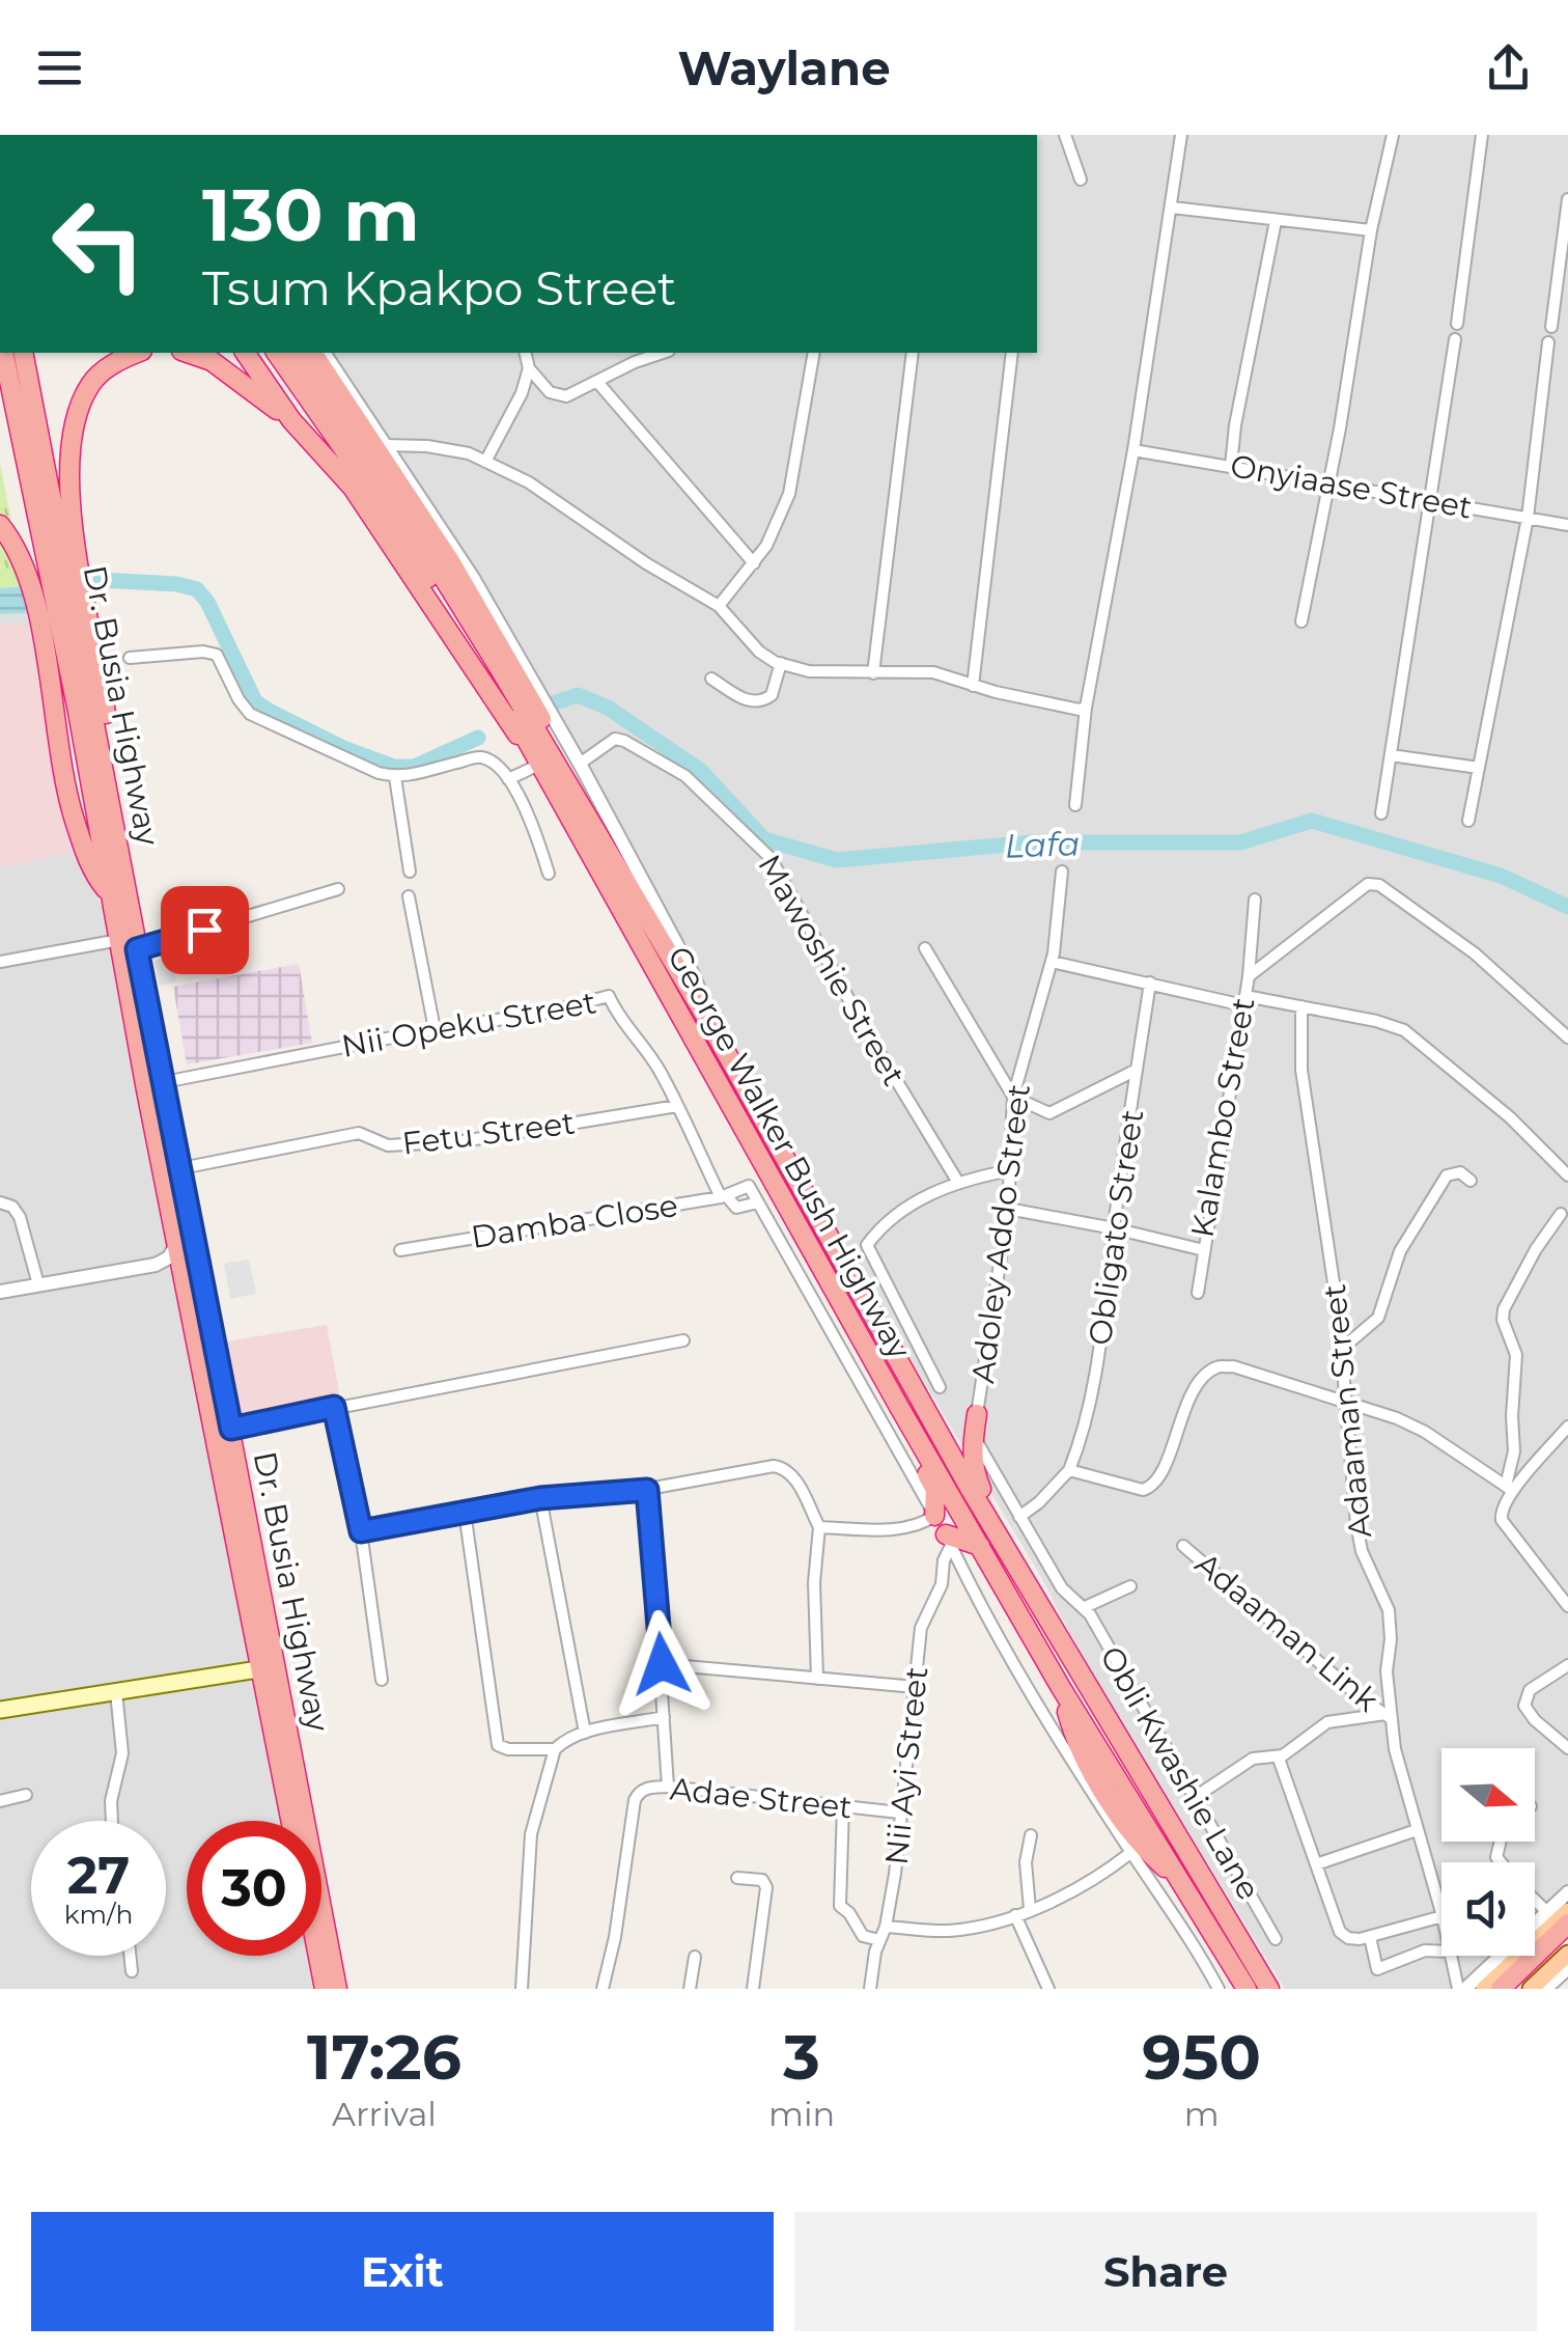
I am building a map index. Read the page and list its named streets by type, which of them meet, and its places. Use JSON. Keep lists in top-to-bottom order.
{
  "streets": {
    "highway": ["Dr. Busia Highway", "George Walker Bush Highway"],
    "street": [
      "Onyiaase Street",
      "Mawoshie Street",
      "Nii Opeku Street",
      "Kalambo Street",
      "Fetu Street",
      "Damba Close",
      "Obligato Street",
      "Adoley Addo Street",
      "Adaaman Street",
      "Adaaman Link",
      "Nii Ayi Street",
      "Obli Kwashie Lane",
      "Adae Street"
    ]
  },
  "crossings": [
    ["Dr. Busia Highway", "Nii Opeku Street"],
    ["Dr. Busia Highway", "Fetu Street"],
    ["Mawoshie Street", "George Walker Bush Highway"],
    ["Nii Opeku Street", "Fetu Street"],
    ["Nii Opeku Street", "Damba Close"],
    ["Kalambo Street", "Obligato Street"],
    ["Kalambo Street", "Adoley Addo Street"],
    ["Adaaman Street", "Adaaman Link"],
    ["Nii Ayi Street", "Adae Street"]
  ],
  "water": ["Lafa"],
  "north": "right",
  "page": {
    "header": "Waylane",
    "turn": ["130 m", "Tsum Kpakpo Street"],
    "speed": "27 km/h",
    "limit": "30",
    "eta": [
      "17:26",
      "Arrival",
      "3",
      "min",
      "950",
      "m"
    ],
    "buttons": ["Exit", "Share"]
  }
}
